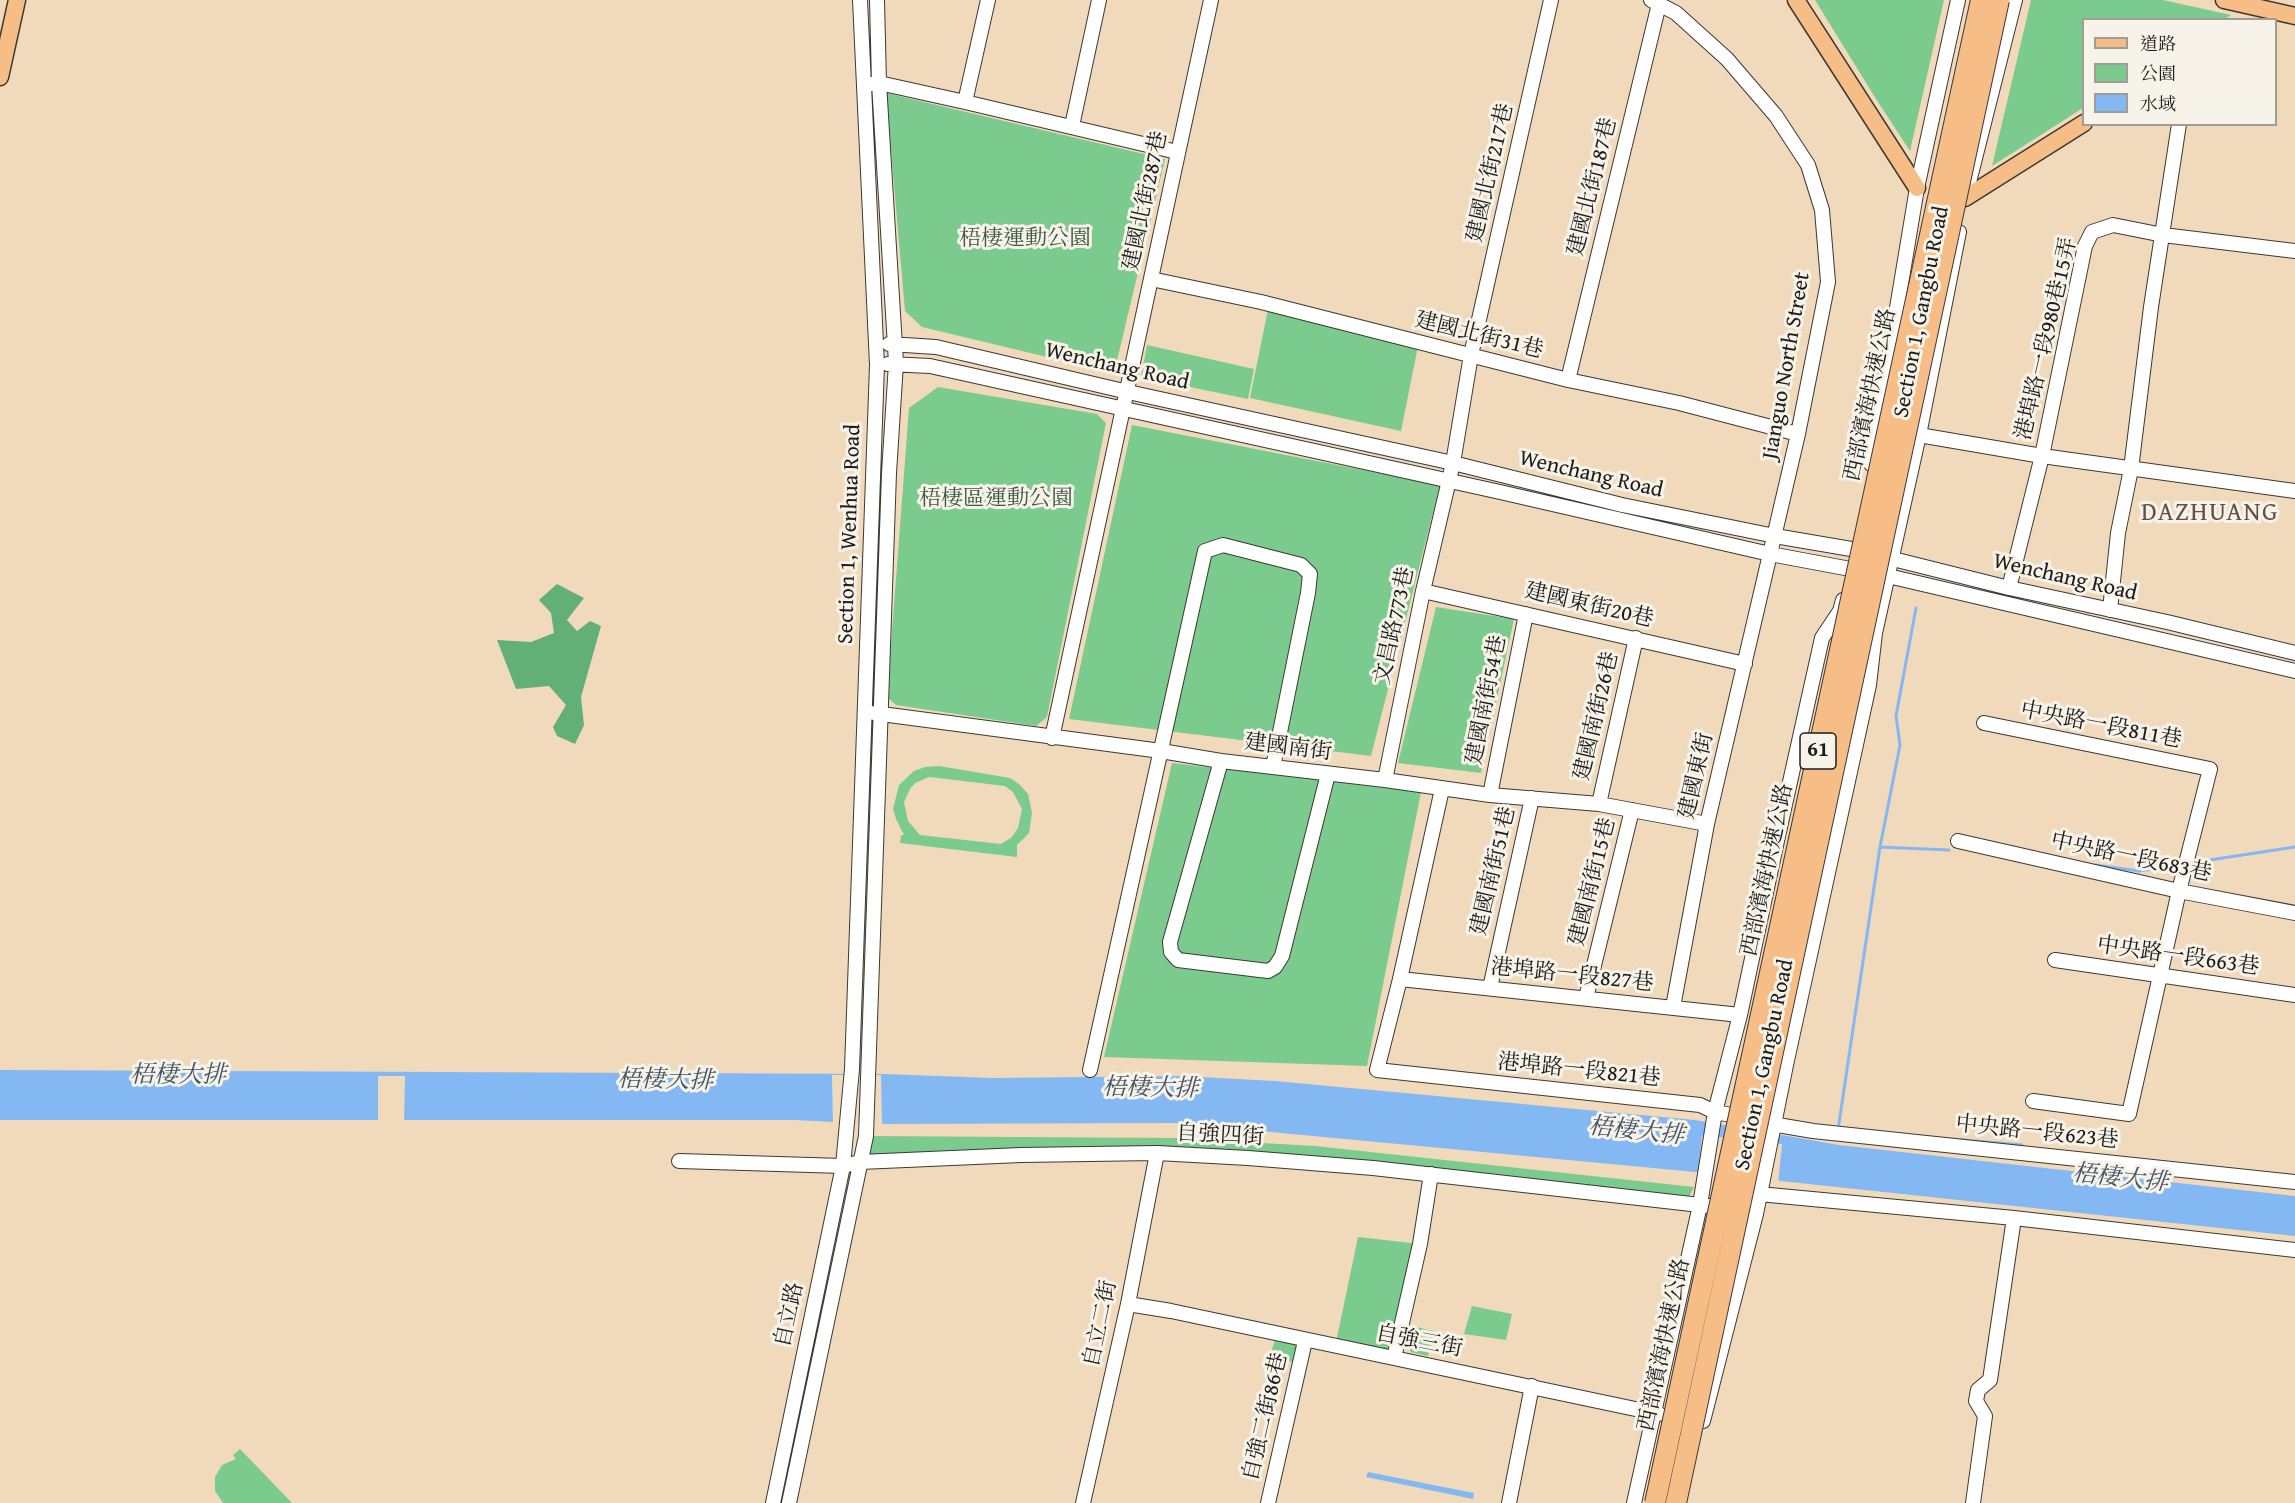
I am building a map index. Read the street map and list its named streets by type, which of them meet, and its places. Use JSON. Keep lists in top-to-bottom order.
{
  "streets": {
    "highway": ["西部濱海快速公路", "61"],
    "street": [
      "建國北街217巷",
      "建國北街187巷",
      "建國北街287巷",
      "Section 1, Gangbu Road",
      "建國北街31巷",
      "港埠路一段980巷15弄",
      "Jianguo North Street",
      "Wenchang Road",
      "Section 1, Wenhua Road",
      "建國東街20巷",
      "文昌路773巷",
      "建國南街54巷",
      "建國南街26巷",
      "中央路一段811巷",
      "建國南街",
      "建國東街",
      "中央路一段683巷",
      "建國南街51巷",
      "建國南街15巷",
      "中央路一段663巷",
      "港埠路一段827巷",
      "港埠路一段821巷",
      "中央路一段623巷",
      "自強四街",
      "自立路",
      "自立二街",
      "自強三街",
      "自強二街86巷"
    ]
  },
  "crossings": [
    ["建國北街217巷", "建國北街31巷"],
    ["建國北街217巷", "Wenchang Road"],
    ["建國北街217巷", "文昌路773巷"],
    ["建國北街187巷", "建國北街31巷"],
    ["建國北街187巷", "Jianguo North Street"],
    ["建國北街287巷", "建國北街31巷"],
    ["建國北街287巷", "Wenchang Road"],
    ["建國北街287巷", "建國南街"],
    ["Section 1, Gangbu Road", "Wenchang Road"],
    ["Section 1, Gangbu Road", "港埠路一段827巷"],
    ["Section 1, Gangbu Road", "港埠路一段821巷"],
    ["Section 1, Gangbu Road", "中央路一段623巷"],
    ["Section 1, Gangbu Road", "自強四街"],
    ["Section 1, Gangbu Road", "自強三街"],
    ["建國北街31巷", "Jianguo North Street"],
    ["Jianguo North Street", "Wenchang Road"],
    ["Jianguo North Street", "建國東街"],
    ["Wenchang Road", "Section 1, Wenhua Road"],
    ["Wenchang Road", "文昌路773巷"],
    ["Wenchang Road", "建國東街"],
    ["Section 1, Wenhua Road", "建國南街"],
    ["Section 1, Wenhua Road", "自立路"],
    ["建國東街20巷", "文昌路773巷"],
    ["建國東街20巷", "建國南街54巷"],
    ["建國東街20巷", "建國南街26巷"],
    ["建國東街20巷", "建國東街"],
    ["文昌路773巷", "建國南街"],
    ["建國南街54巷", "建國南街"],
    ["建國南街26巷", "建國南街"],
    ["中央路一段811巷", "中央路一段683巷"],
    ["建國南街", "建國東街"],
    ["建國南街", "建國南街51巷"],
    ["建國南街", "建國南街15巷"],
    ["建國東街", "港埠路一段827巷"],
    ["建國南街51巷", "港埠路一段827巷"],
    ["建國南街15巷", "港埠路一段827巷"],
    ["港埠路一段827巷", "港埠路一段821巷"],
    ["港埠路一段821巷", "中央路一段623巷"],
    ["自強四街", "自立路"],
    ["自強四街", "自立二街"],
    ["自立二街", "自強三街"],
    ["自強三街", "自強二街86巷"]
  ],
  "districts": ["DAZHUANG"],
  "water": ["梧棲大排"],
  "parks": ["梧棲運動公園", "梧棲區運動公園"],
  "legend": ["道路", "公園", "水域"]
}
